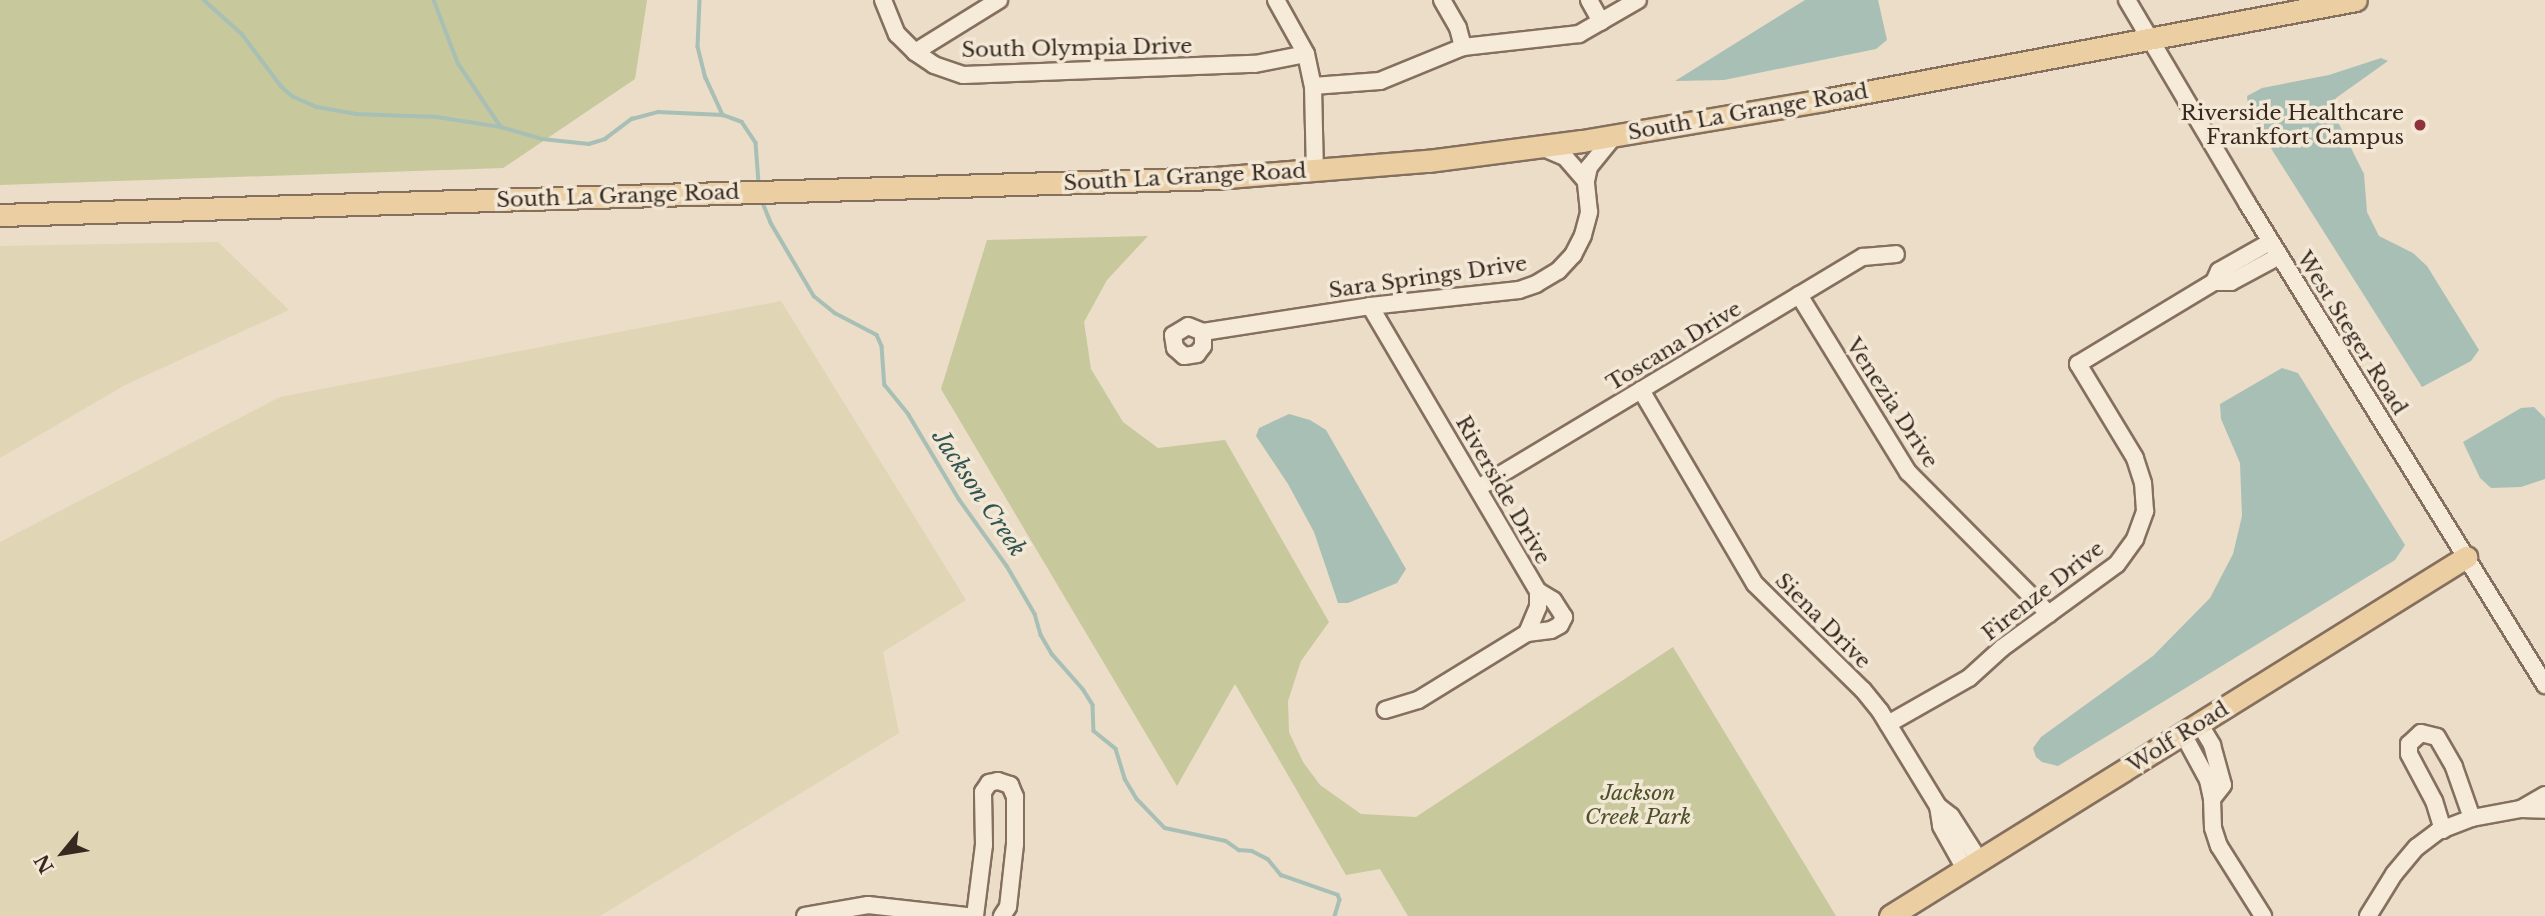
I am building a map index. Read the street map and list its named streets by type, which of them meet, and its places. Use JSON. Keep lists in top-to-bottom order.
{
  "streets": {
    "main road": ["South La Grange Road", "Wolf Road"],
    "street": [
      "South Olympia Drive",
      "Sara Springs Drive",
      "West Steger Road",
      "Toscana Drive",
      "Venezia Drive",
      "Riverside Drive",
      "Firenze Drive",
      "Siena Drive"
    ]
  },
  "crossings": [
    ["South La Grange Road", "Sara Springs Drive"],
    ["South La Grange Road", "West Steger Road"],
    ["Sara Springs Drive", "Riverside Drive"],
    ["West Steger Road", "Firenze Drive"],
    ["West Steger Road", "Wolf Road"],
    ["Toscana Drive", "Venezia Drive"],
    ["Toscana Drive", "Riverside Drive"],
    ["Toscana Drive", "Siena Drive"],
    ["Venezia Drive", "Firenze Drive"],
    ["Firenze Drive", "Siena Drive"],
    ["Siena Drive", "Wolf Road"]
  ],
  "water": ["Jackson Creek"],
  "parks": ["Jackson Creek Park"],
  "places": ["Riverside Healthcare Frankfort Campus"],
  "north": "bottom left"
}
